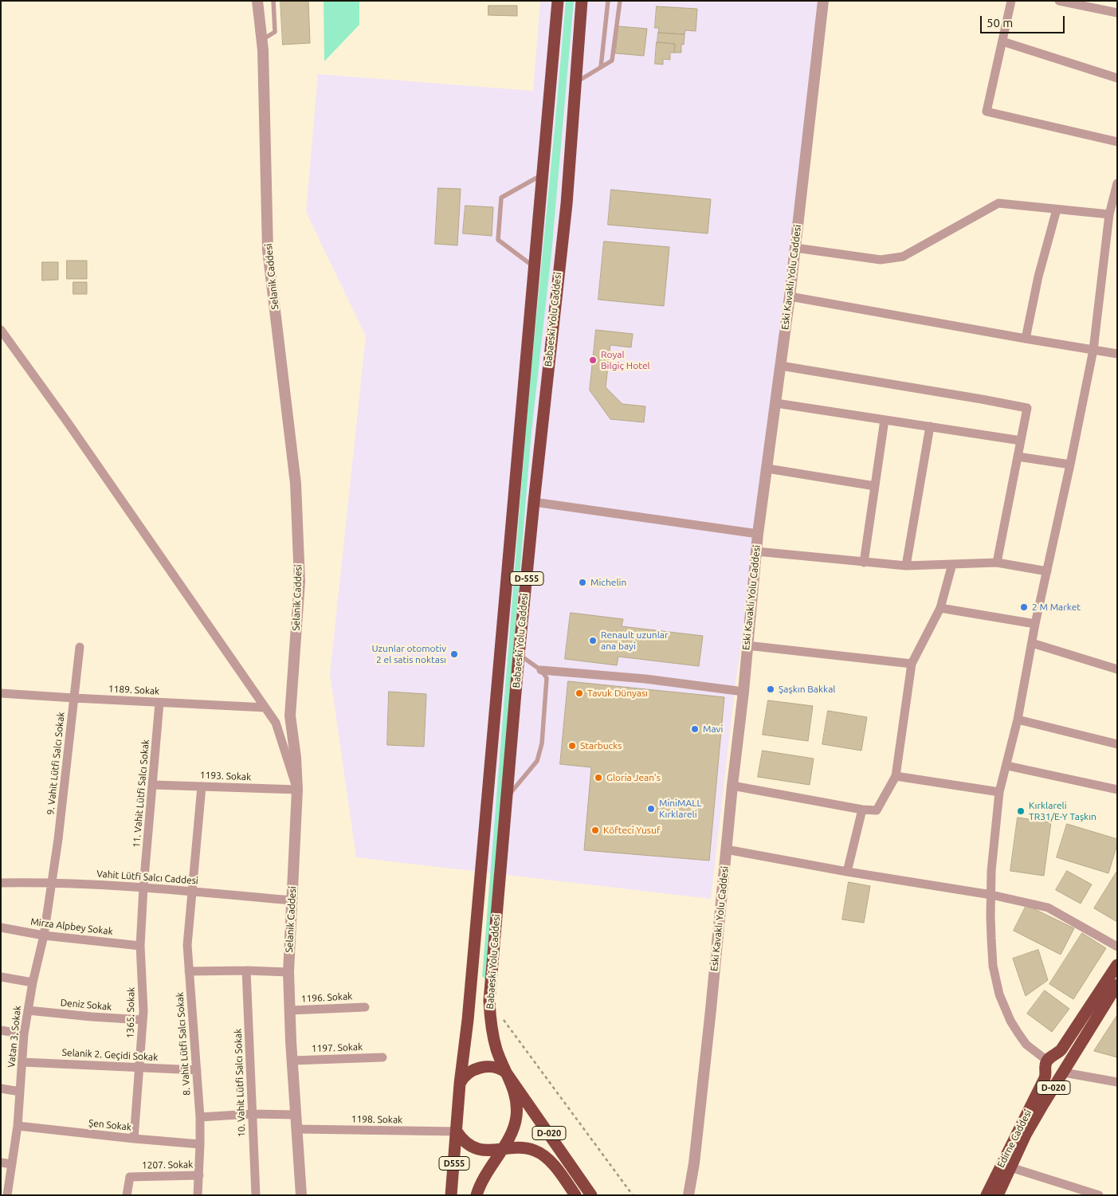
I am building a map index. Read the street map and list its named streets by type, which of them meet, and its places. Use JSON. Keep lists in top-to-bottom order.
{
  "streets": {
    "highway": [
      "Babaeski Yolu Caddesi",
      "D-555",
      "D-020",
      "Edirne Caddesi",
      "D555"
    ],
    "street": [
      "Selanik Caddesi",
      "Eski Kavaklı Yolu Caddesi",
      "1189. Sokak",
      "9. Vahit Lütfi Salcı Sokak",
      "1193. Sokak",
      "11. Vahit Lütfi Salcı Sokak",
      "Vahit Lütfi Salcı Caddesi",
      "Mirza Alpbey Sokak",
      "1196. Sokak",
      "Deniz Sokak",
      "1365. Sokak",
      "Vatan 3. Sokak",
      "8. Vahit Lütfi Salcı Sokak",
      "1197. Sokak",
      "Selanik 2. Geçidi Sokak",
      "10. Vahit Lütfi Salcı Sokak",
      "1198. Sokak",
      "Şen Sokak",
      "1207. Sokak"
    ]
  },
  "crossings": [
    ["Selanik Caddesi", "1193. Sokak"],
    ["Selanik Caddesi", "Vahit Lütfi Salcı Caddesi"],
    ["Selanik Caddesi", "1196. Sokak"],
    ["Selanik Caddesi", "1197. Sokak"],
    ["Selanik Caddesi", "1198. Sokak"],
    ["Babaeski Yolu Caddesi", "D-020"],
    ["Babaeski Yolu Caddesi", "1198. Sokak"],
    ["1189. Sokak", "9. Vahit Lütfi Salcı Sokak"],
    ["1189. Sokak", "11. Vahit Lütfi Salcı Sokak"],
    ["9. Vahit Lütfi Salcı Sokak", "Vahit Lütfi Salcı Caddesi"],
    ["9. Vahit Lütfi Salcı Sokak", "Vatan 3. Sokak"],
    ["1193. Sokak", "11. Vahit Lütfi Salcı Sokak"],
    ["1193. Sokak", "8. Vahit Lütfi Salcı Sokak"],
    ["11. Vahit Lütfi Salcı Sokak", "Vahit Lütfi Salcı Caddesi"],
    ["11. Vahit Lütfi Salcı Sokak", "1365. Sokak"],
    ["Vahit Lütfi Salcı Caddesi", "1365. Sokak"],
    ["Vahit Lütfi Salcı Caddesi", "Vatan 3. Sokak"],
    ["Vahit Lütfi Salcı Caddesi", "8. Vahit Lütfi Salcı Sokak"],
    ["Mirza Alpbey Sokak", "1365. Sokak"],
    ["Mirza Alpbey Sokak", "Vatan 3. Sokak"],
    ["Deniz Sokak", "1365. Sokak"],
    ["Deniz Sokak", "Vatan 3. Sokak"],
    ["1365. Sokak", "Selanik 2. Geçidi Sokak"],
    ["1365. Sokak", "Şen Sokak"],
    ["Vatan 3. Sokak", "Selanik 2. Geçidi Sokak"],
    ["Vatan 3. Sokak", "Şen Sokak"],
    ["8. Vahit Lütfi Salcı Sokak", "Selanik 2. Geçidi Sokak"],
    ["8. Vahit Lütfi Salcı Sokak", "Şen Sokak"],
    ["8. Vahit Lütfi Salcı Sokak", "1207. Sokak"],
    ["D-020", "1198. Sokak"]
  ],
  "places": [
    "Royal Bilgiç Hotel",
    "Michelin",
    "2 M Market",
    "Renault uzunlar ana bayi",
    "Uzunlar otomotiv 2 el satis noktası",
    "Şaşkın Bakkal",
    "Tavuk Dünyası",
    "Mavi",
    "Starbucks",
    "Gloria Jean's",
    "MiniMALL Kırklareli",
    "Kırklareli TR31/E-Y Taşkın",
    "Köfteci Yusuf"
  ],
  "scale_bar": "50 m"
}
